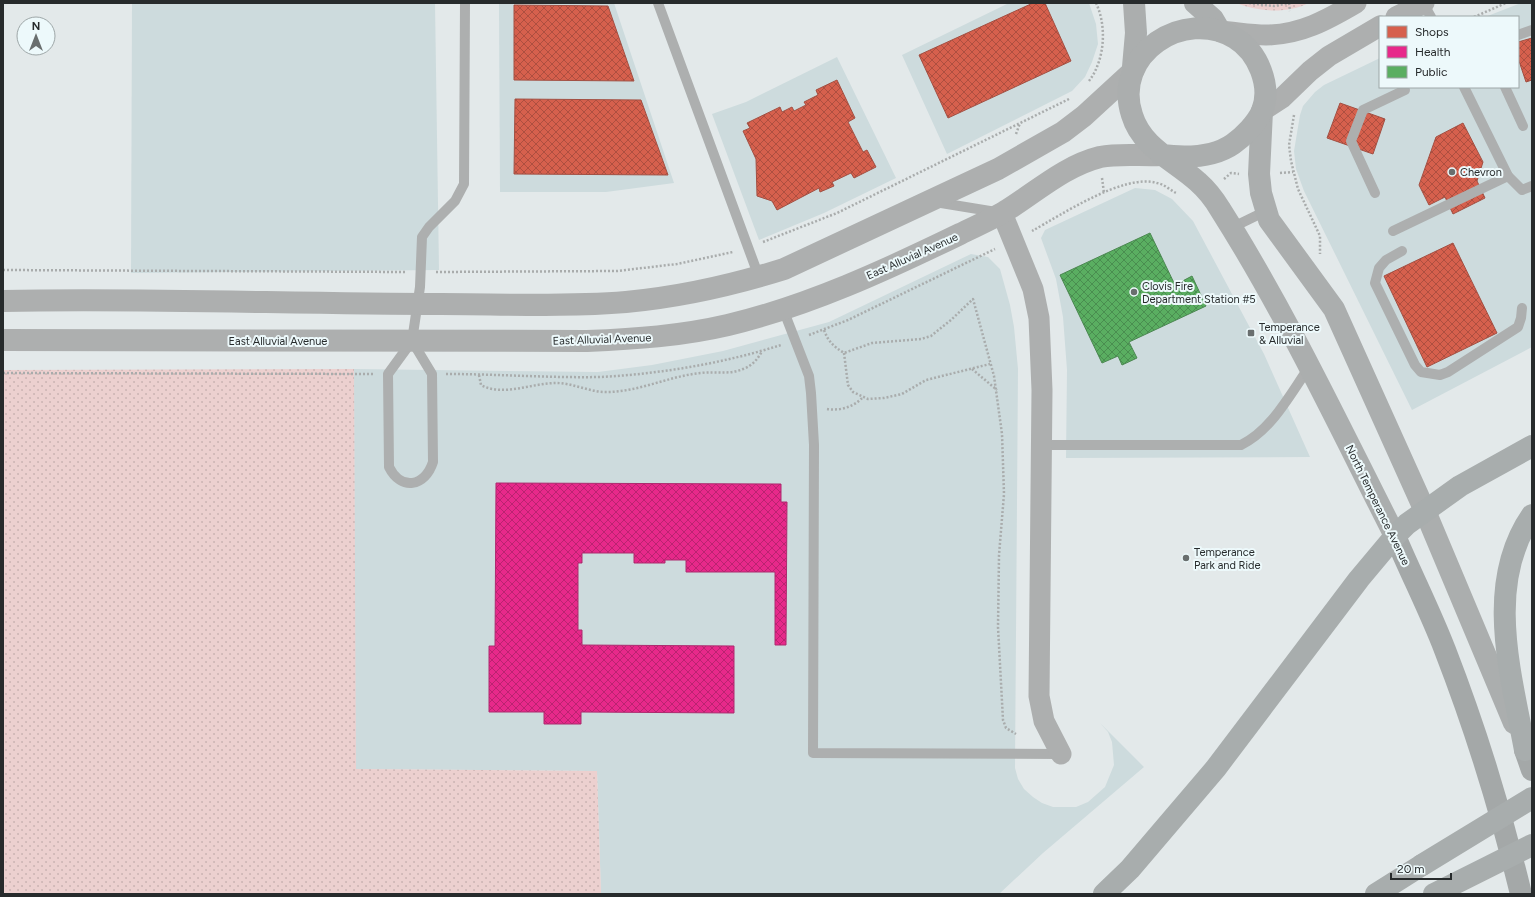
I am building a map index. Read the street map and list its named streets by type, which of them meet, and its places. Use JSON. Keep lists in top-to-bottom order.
{
  "streets": {
    "main road": ["North Temperance Avenue"],
    "street": ["East Alluvial Avenue"]
  },
  "crossings": [
    ["East Alluvial Avenue", "North Temperance Avenue"]
  ],
  "places": {
    "other": ["Chevron", "Clovis Fire Department Station #5", "Temperance Park and Ride"],
    "transit": ["Temperance & Alluvial"]
  },
  "legend": ["Shops", "Health", "Public"],
  "scale_bar": "20 m",
  "north": "top"
}
